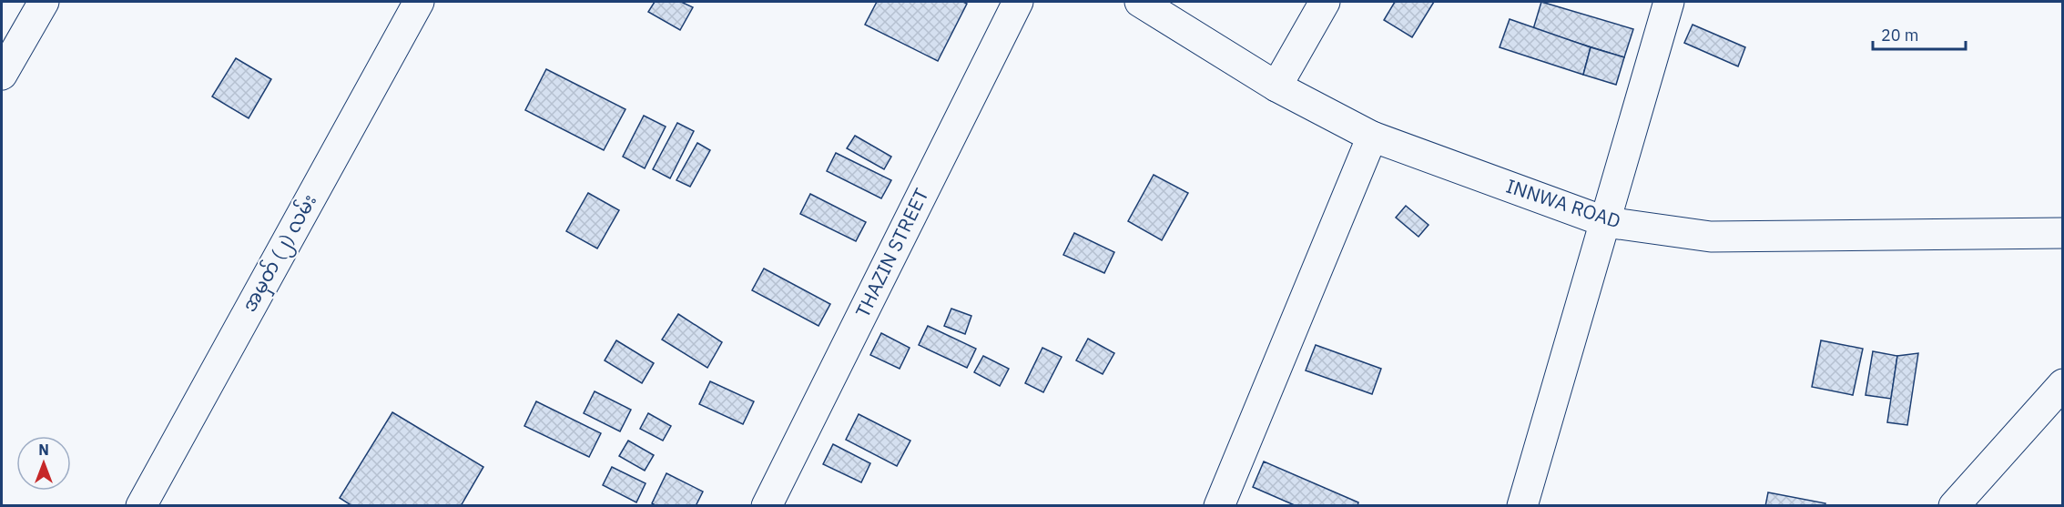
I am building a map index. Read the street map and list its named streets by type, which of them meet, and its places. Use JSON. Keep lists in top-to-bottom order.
{
  "streets": {
    "street": ["INNWA ROAD", "အမှတ် (၂) လမ်း", "THAZIN STREET"]
  },
  "scale_bar": "20 m",
  "north": "top"
}
